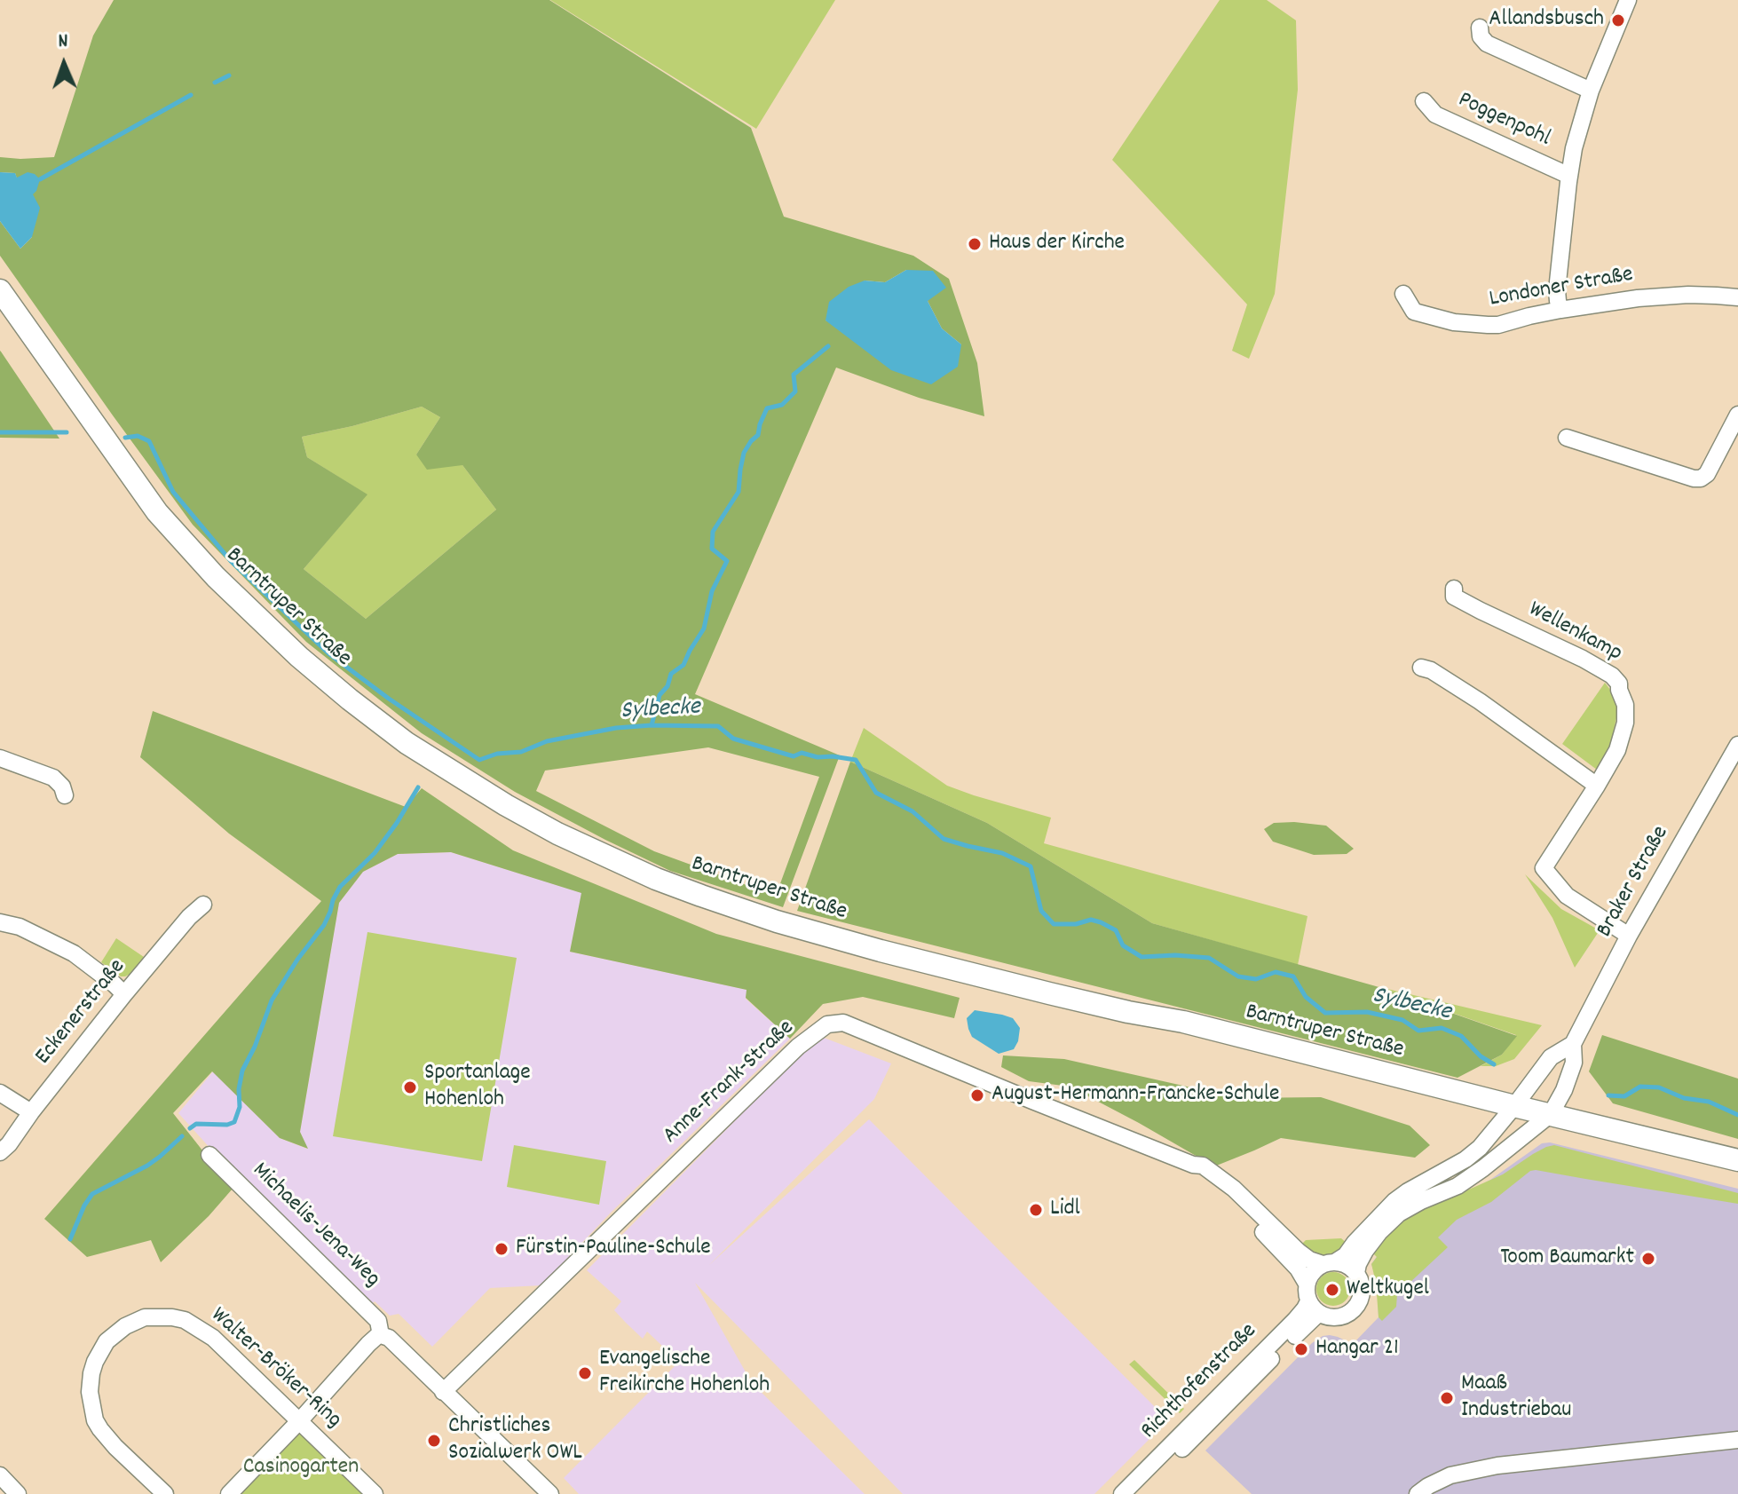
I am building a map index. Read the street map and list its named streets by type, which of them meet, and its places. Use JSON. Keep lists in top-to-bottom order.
{
  "streets": {
    "main road": ["Barntruper Straße"],
    "street": [
      "Poggenpohl",
      "Londoner Straße",
      "Wellenkamp",
      "Braker Straße",
      "Eckenerstraße",
      "Anne-Frank-Straße",
      "Michaelis-Jena-Weg",
      "Walter-Bröker-Ring",
      "Richthofenstraße"
    ]
  },
  "crossings": [
    ["Poggenpohl", "Londoner Straße"],
    ["Barntruper Straße", "Braker Straße"],
    ["Wellenkamp", "Braker Straße"],
    ["Anne-Frank-Straße", "Michaelis-Jena-Weg"],
    ["Anne-Frank-Straße", "Richthofenstraße"]
  ],
  "water": ["Sylbecke"],
  "parks": ["Casinogarten"],
  "places": [
    "Allandsbusch",
    "Haus der Kirche",
    "Sportanlage Hohenloh",
    "August-Hermann-Francke-Schule",
    "Lidl",
    "Fürstin-Pauline-Schule",
    "Toom Baumarkt",
    "Weltkugel",
    "Hangar 21",
    "Evangelische Freikirche Hohenloh",
    "Maaß Industriebau",
    "Christliches Sozialwerk OWL"
  ],
  "north": "top"
}
